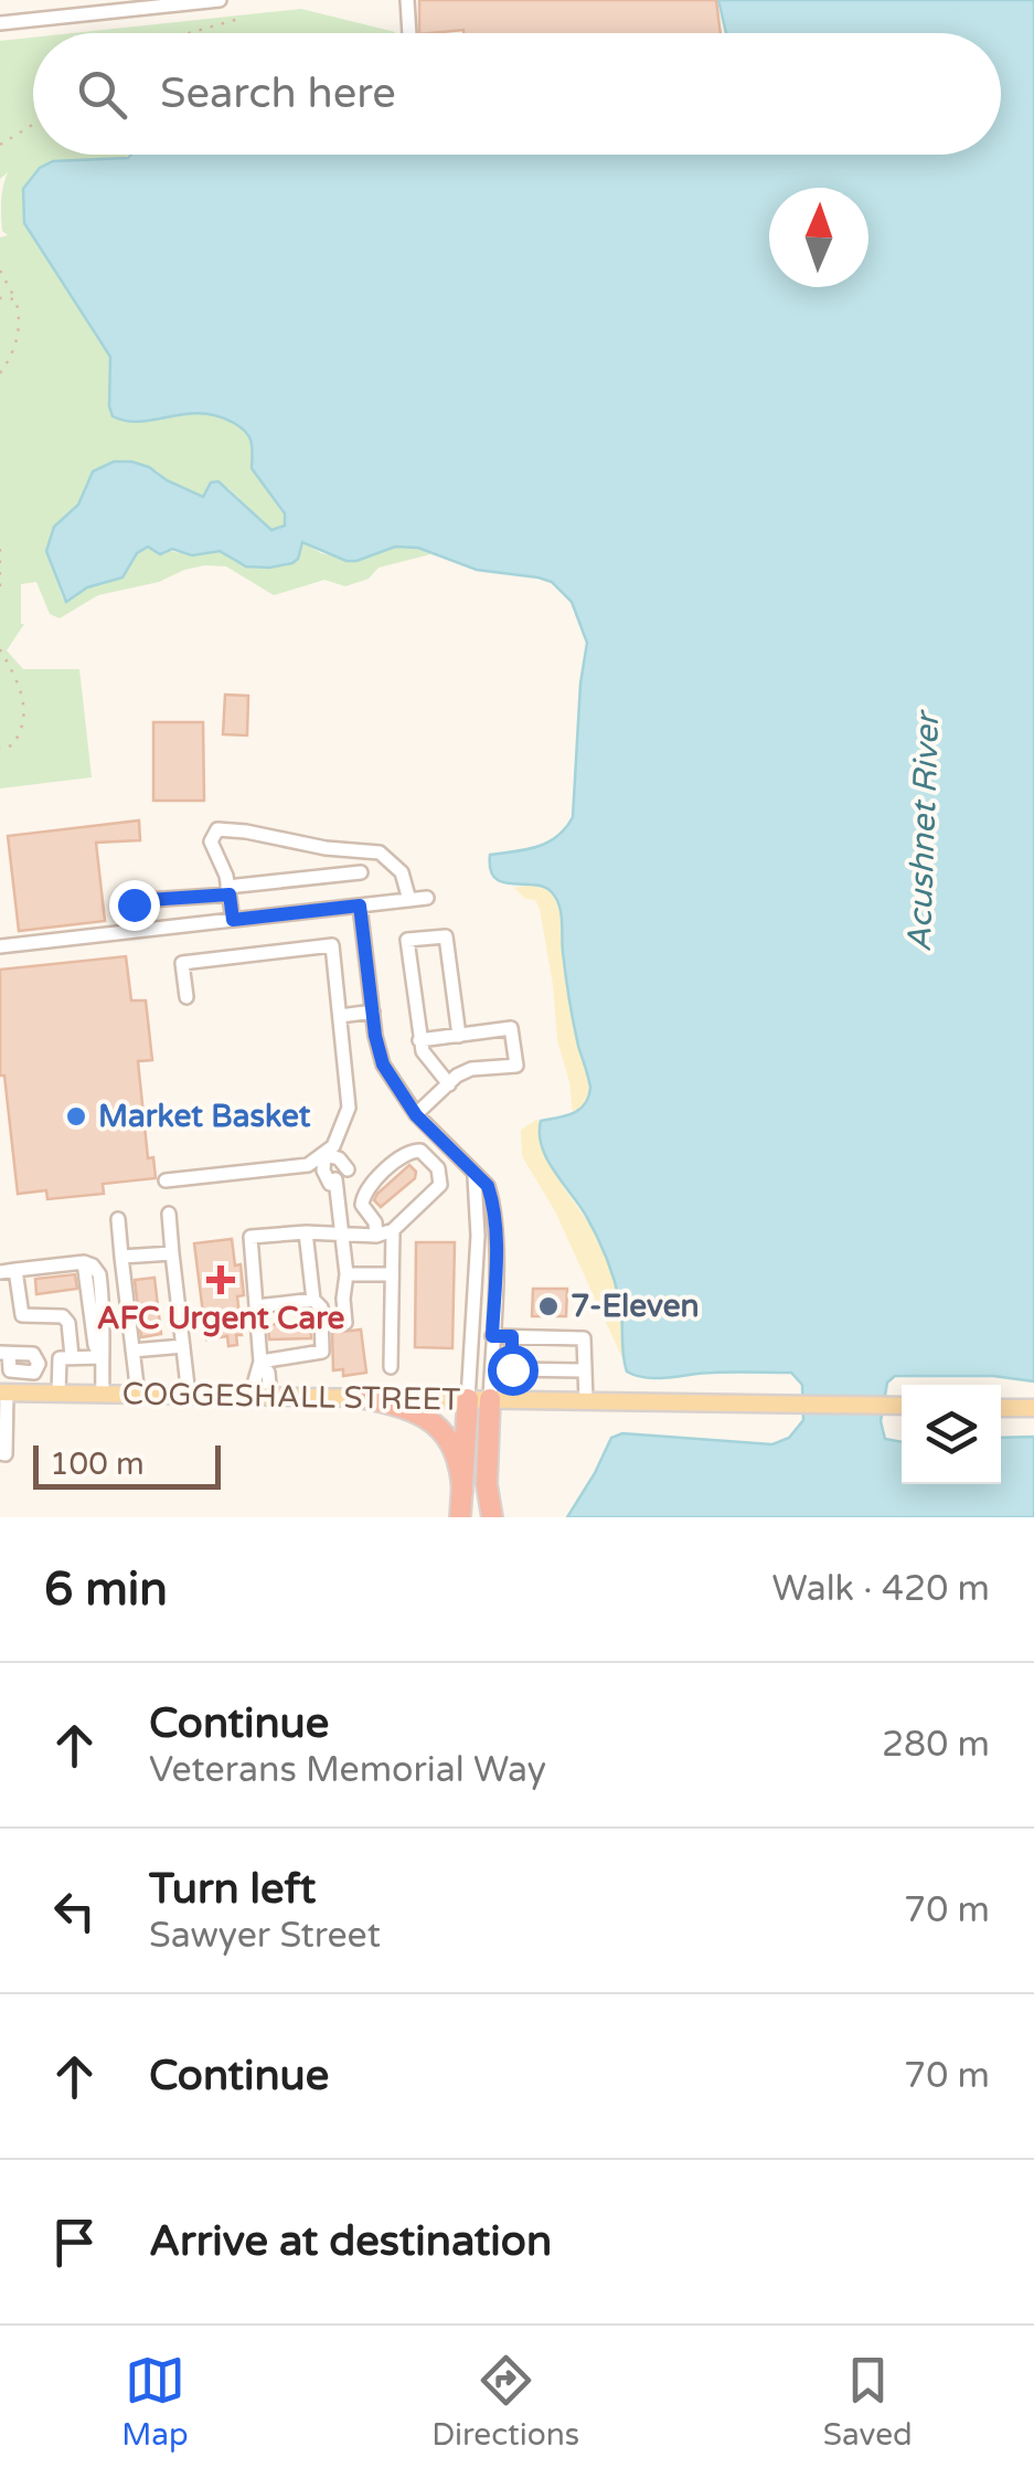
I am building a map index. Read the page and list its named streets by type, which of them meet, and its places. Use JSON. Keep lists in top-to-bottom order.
{
  "streets": {
    "main road": ["COGGESHALL STREET"]
  },
  "water": ["Acushnet River"],
  "places": {
    "other": ["Market Basket", "7-Eleven"],
    "health": ["AFC Urgent Care"]
  },
  "scale_bar": "100 m",
  "north": "top",
  "page": {
    "search": "Search here",
    "scale": "100 m",
    "heading": ["6 min", "Walk · 420 m"],
    "list": [
      ["Continue", "Veterans Memorial Way", "280 m"],
      ["Turn left", "Sawyer Street", "70 m"],
      ["Continue", "70 m"],
      "Arrive at destination"
    ],
    "nav": ["Map", "Directions", "Saved"]
  }
}
